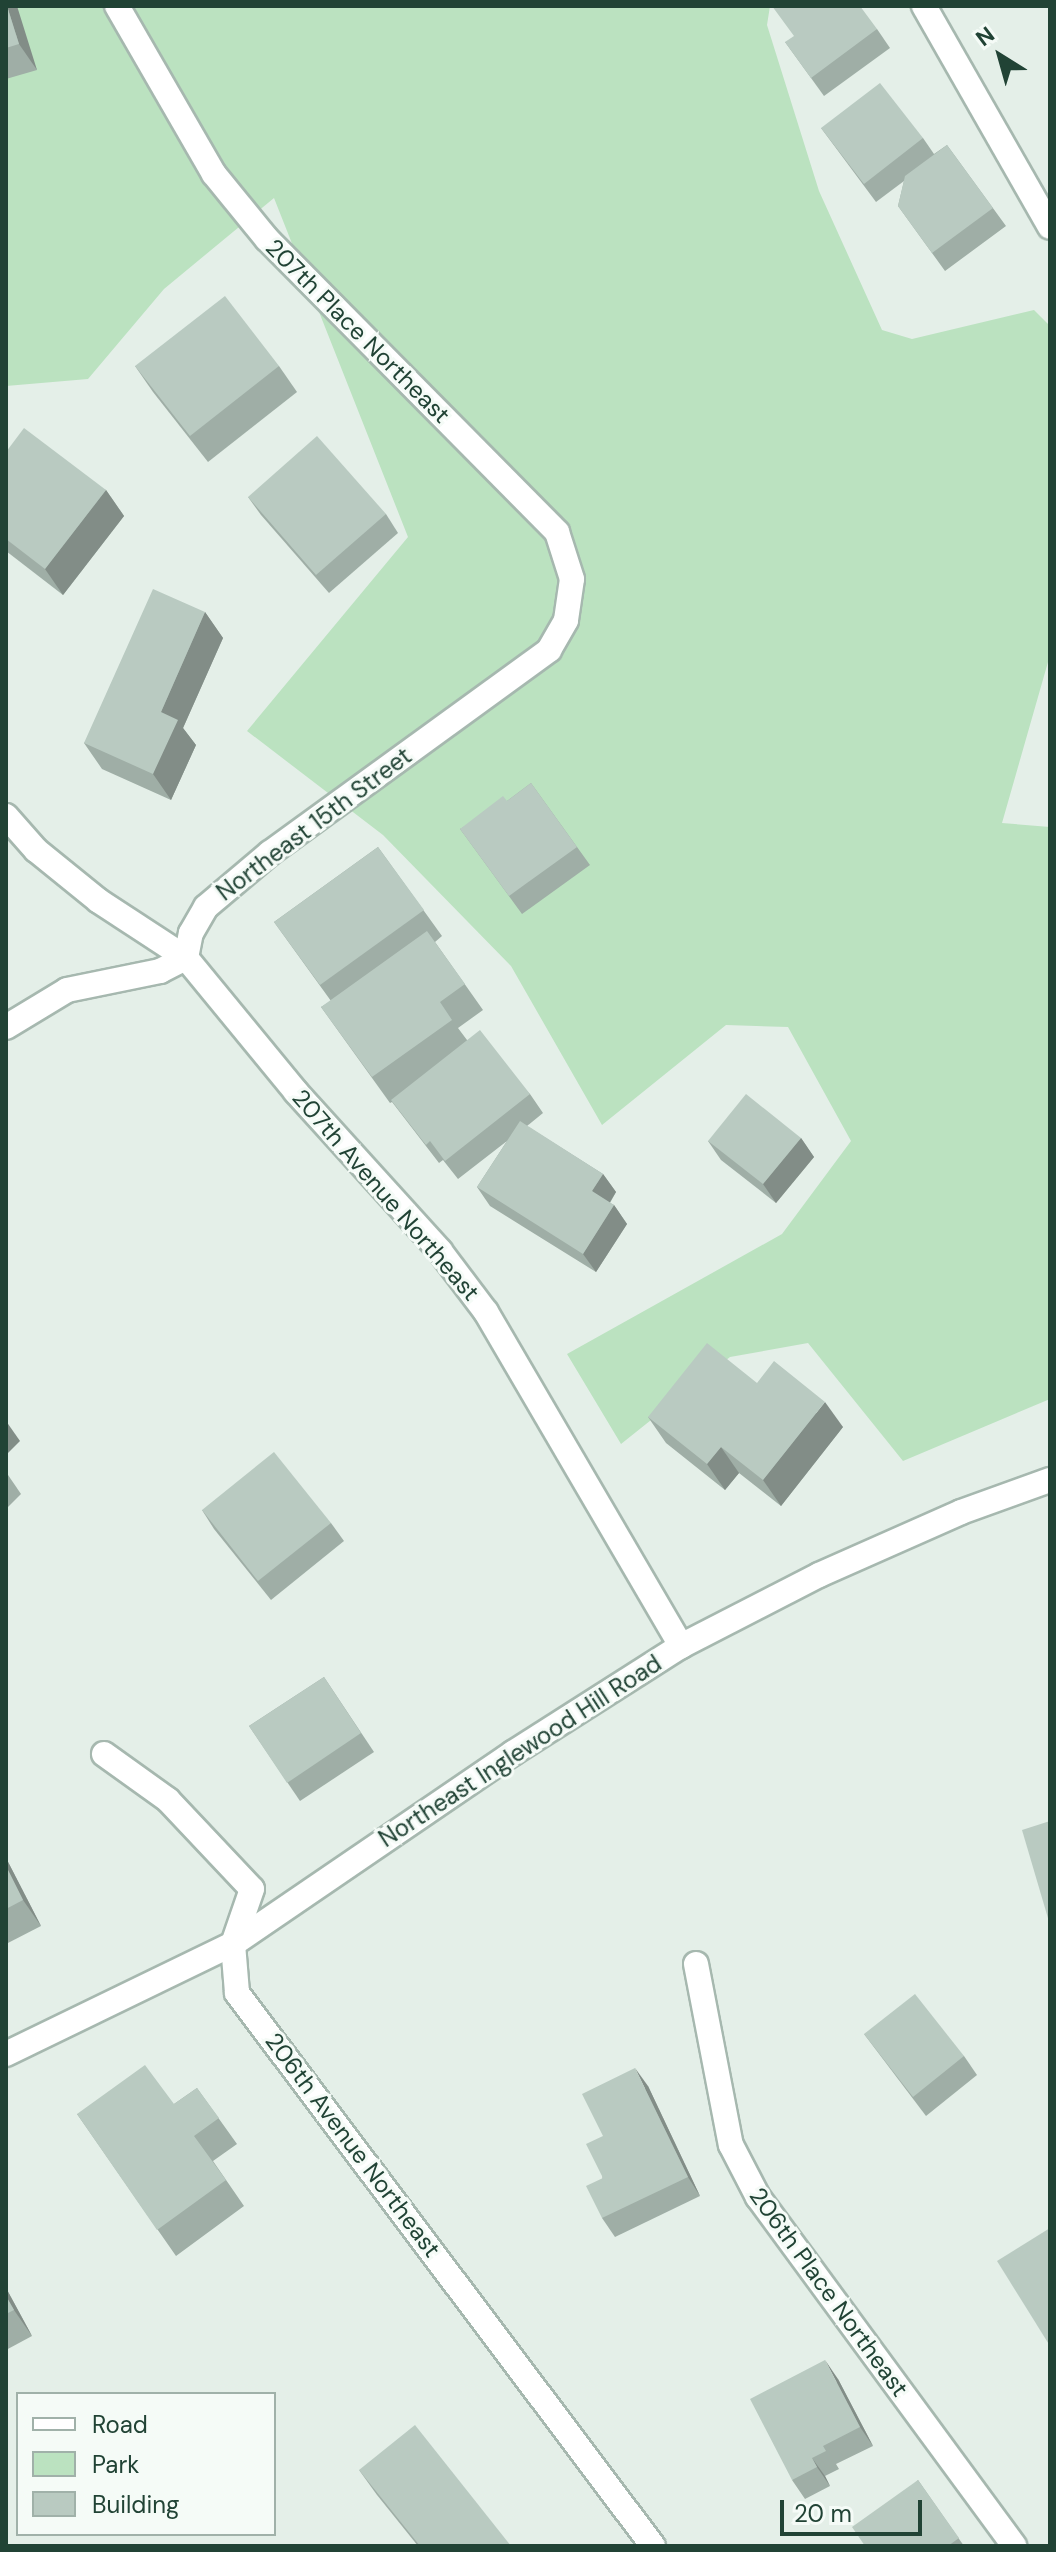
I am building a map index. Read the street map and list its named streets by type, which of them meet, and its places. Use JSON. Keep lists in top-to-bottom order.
{
  "streets": {
    "street": [
      "207th Place Northeast",
      "Northeast 15th Street",
      "207th Avenue Northeast",
      "Northeast Inglewood Hill Road",
      "206th Avenue Northeast",
      "206th Place Northeast"
    ]
  },
  "crossings": [
    ["207th Place Northeast", "Northeast 15th Street"],
    ["Northeast 15th Street", "207th Avenue Northeast"],
    ["207th Avenue Northeast", "Northeast Inglewood Hill Road"],
    ["Northeast Inglewood Hill Road", "206th Avenue Northeast"]
  ],
  "legend": ["Road", "Park", "Building"],
  "scale_bar": "20 m",
  "north": "top left"
}
